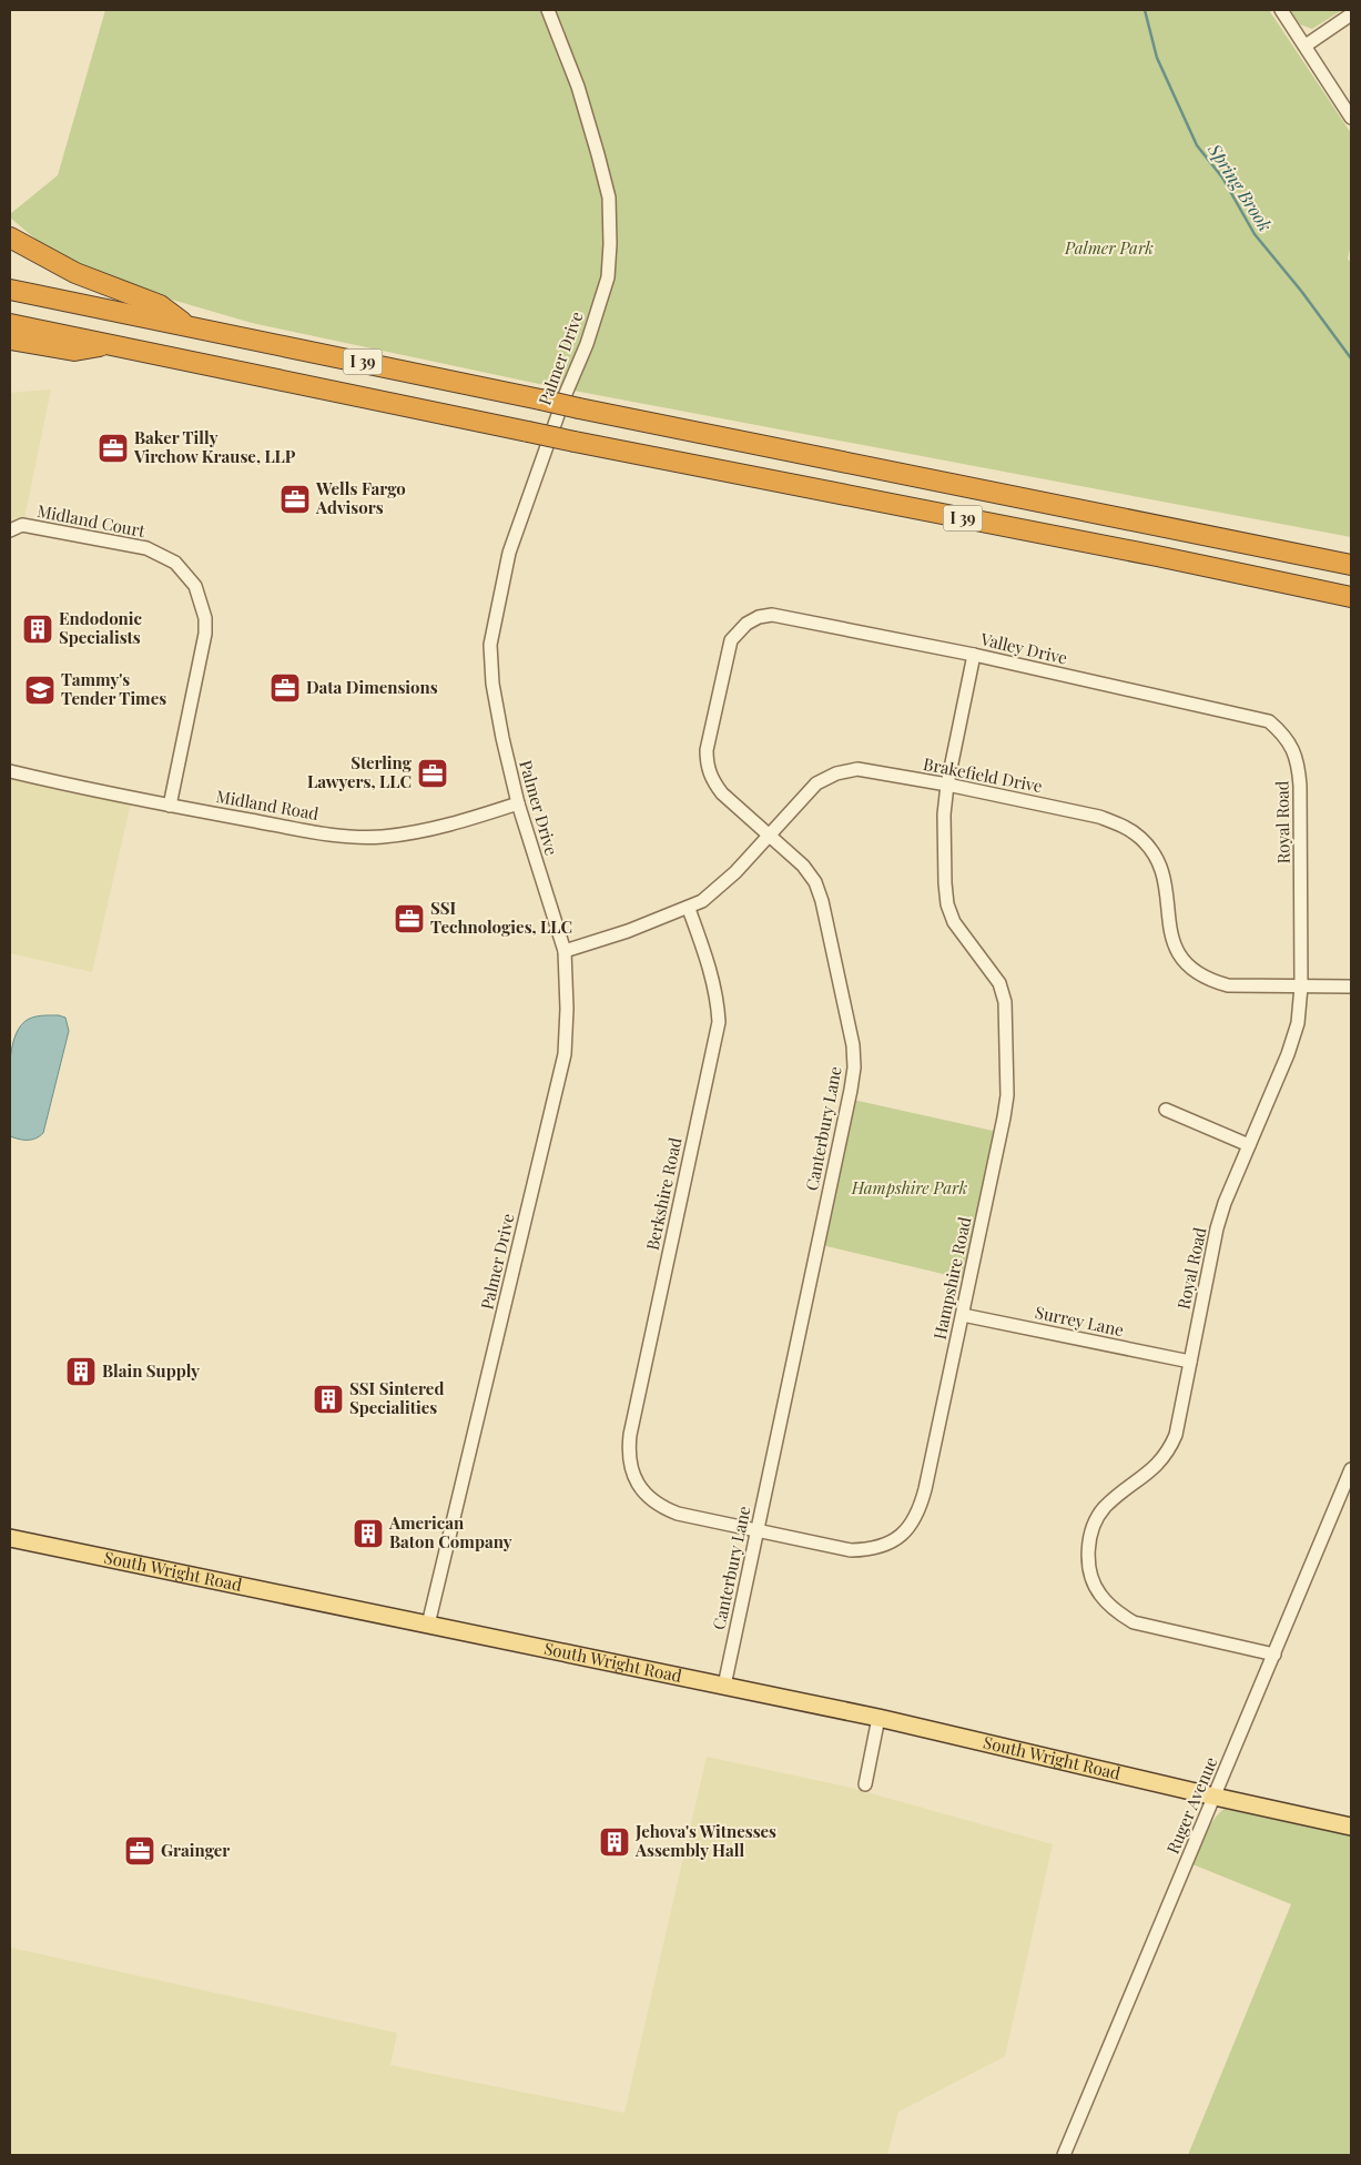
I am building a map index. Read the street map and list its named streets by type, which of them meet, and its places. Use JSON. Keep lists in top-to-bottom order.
{
  "streets": {
    "highway": ["I 39"],
    "main road": ["South Wright Road"],
    "street": [
      "Palmer Drive",
      "Midland Court",
      "Valley Drive",
      "Brakefield Drive",
      "Midland Road",
      "Royal Road",
      "Canterbury Lane",
      "Berkshire Road",
      "Hampshire Road",
      "Surrey Lane",
      "Ruger Avenue"
    ]
  },
  "crossings": [
    ["Palmer Drive", "Brakefield Drive"],
    ["Palmer Drive", "Midland Road"],
    ["Palmer Drive", "South Wright Road"],
    ["Midland Court", "Midland Road"],
    ["Valley Drive", "Royal Road"],
    ["Valley Drive", "Canterbury Lane"],
    ["Valley Drive", "Hampshire Road"],
    ["Brakefield Drive", "Royal Road"],
    ["Brakefield Drive", "Canterbury Lane"],
    ["Brakefield Drive", "Berkshire Road"],
    ["Brakefield Drive", "Hampshire Road"],
    ["Royal Road", "Surrey Lane"],
    ["Royal Road", "Ruger Avenue"],
    ["Canterbury Lane", "Berkshire Road"],
    ["Canterbury Lane", "Hampshire Road"],
    ["Canterbury Lane", "South Wright Road"],
    ["Berkshire Road", "Hampshire Road"],
    ["Hampshire Road", "Surrey Lane"],
    ["South Wright Road", "Ruger Avenue"]
  ],
  "water": ["Spring Brook"],
  "parks": ["Palmer Park", "Hampshire Park"],
  "places": {
    "office": [
      "Baker Tilly Virchow Krause, LLP",
      "Wells Fargo Advisors",
      "Data Dimensions",
      "Sterling Lawyers, LLC",
      "SSI Technologies, LLC",
      "Grainger"
    ],
    "building": [
      "Endodonic Specialists",
      "Blain Supply",
      "SSI Sintered Specialities",
      "American Baton Company",
      "Jehova's Witnesses Assembly Hall"
    ],
    "school or university": ["Tammy's Tender Times"]
  }
}
